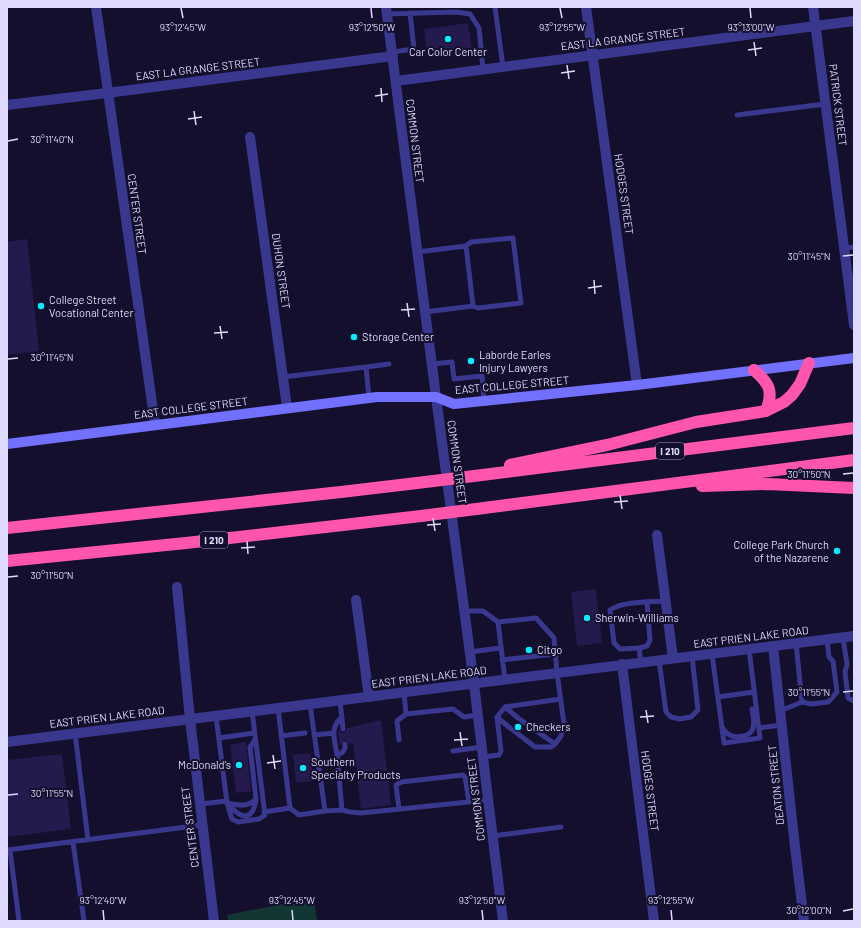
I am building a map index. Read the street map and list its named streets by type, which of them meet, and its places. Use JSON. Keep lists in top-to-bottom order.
{
  "streets": {
    "highway": ["I 210"],
    "main road": ["EAST COLLEGE STREET"],
    "street": [
      "EAST LA GRANGE STREET",
      "PATRICK STREET",
      "COMMON STREET",
      "HODGES STREET",
      "CENTER STREET",
      "DUHON STREET",
      "EAST PRIEN LAKE ROAD",
      "DEATON STREET"
    ]
  },
  "crossings": [
    ["EAST LA GRANGE STREET", "PATRICK STREET"],
    ["EAST LA GRANGE STREET", "COMMON STREET"],
    ["EAST LA GRANGE STREET", "HODGES STREET"],
    ["EAST LA GRANGE STREET", "CENTER STREET"],
    ["COMMON STREET", "EAST COLLEGE STREET"],
    ["COMMON STREET", "EAST PRIEN LAKE ROAD"],
    ["HODGES STREET", "EAST COLLEGE STREET"],
    ["HODGES STREET", "EAST PRIEN LAKE ROAD"],
    ["CENTER STREET", "EAST COLLEGE STREET"],
    ["CENTER STREET", "EAST PRIEN LAKE ROAD"],
    ["DUHON STREET", "EAST COLLEGE STREET"],
    ["EAST PRIEN LAKE ROAD", "DEATON STREET"]
  ],
  "places": [
    "Car Color Center",
    "College Street Vocational Center",
    "Storage Center",
    "Laborde Earles Injury Lawyers",
    "College Park Church of the Nazarene",
    "Sherwin-Williams",
    "Citgo",
    "Checkers",
    "McDonald's",
    "Southern Specialty Products"
  ],
  "coordinates": [
    "93°12'45\"W",
    "93°12'50\"W",
    "93°12'55\"W",
    "93°13'00\"W",
    "30°11'40\"N",
    "30°11'45\"N",
    "30°11'50\"N",
    "30°11'55\"N",
    "93°12'40\"W",
    "30°12'00\"N"
  ]
}
